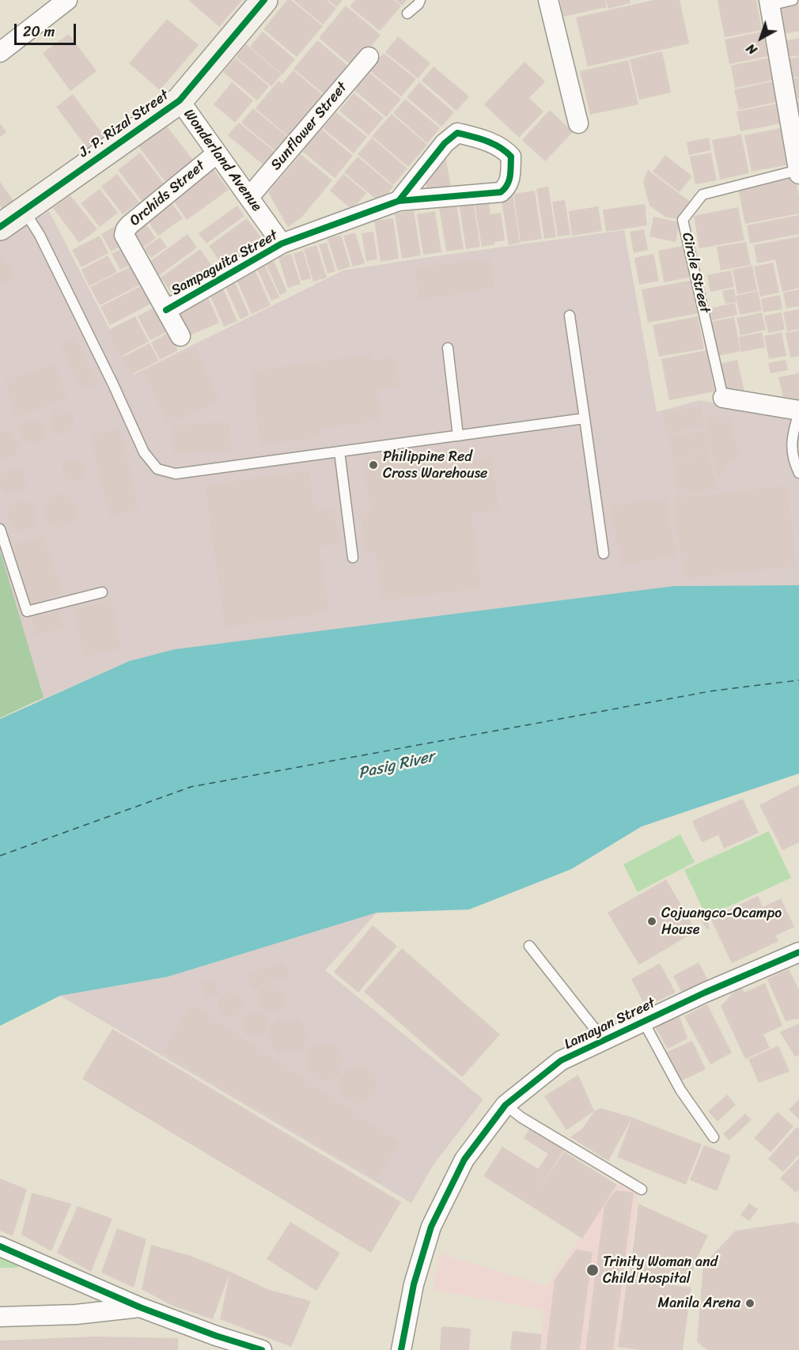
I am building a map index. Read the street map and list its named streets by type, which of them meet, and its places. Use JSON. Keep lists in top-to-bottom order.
{
  "streets": {
    "street": [
      "J. P. Rizal Street",
      "Sunflower Street",
      "Wonderland Avenue",
      "Orchids Street",
      "Sampaguita Street",
      "Lamayan Street"
    ],
    "lane": ["Circle Street"]
  },
  "crossings": [
    ["J. P. Rizal Street", "Wonderland Avenue"],
    ["Sunflower Street", "Wonderland Avenue"],
    ["Wonderland Avenue", "Orchids Street"],
    ["Wonderland Avenue", "Sampaguita Street"],
    ["Orchids Street", "Sampaguita Street"]
  ],
  "water": ["Pasig River"],
  "places": [
    "Philippine Red Cross Warehouse",
    "Cojuangco-Ocampo House",
    "Trinity Woman and Child Hospital",
    "Manila Arena"
  ],
  "scale_bar": "20 m",
  "north": "bottom left"
}
